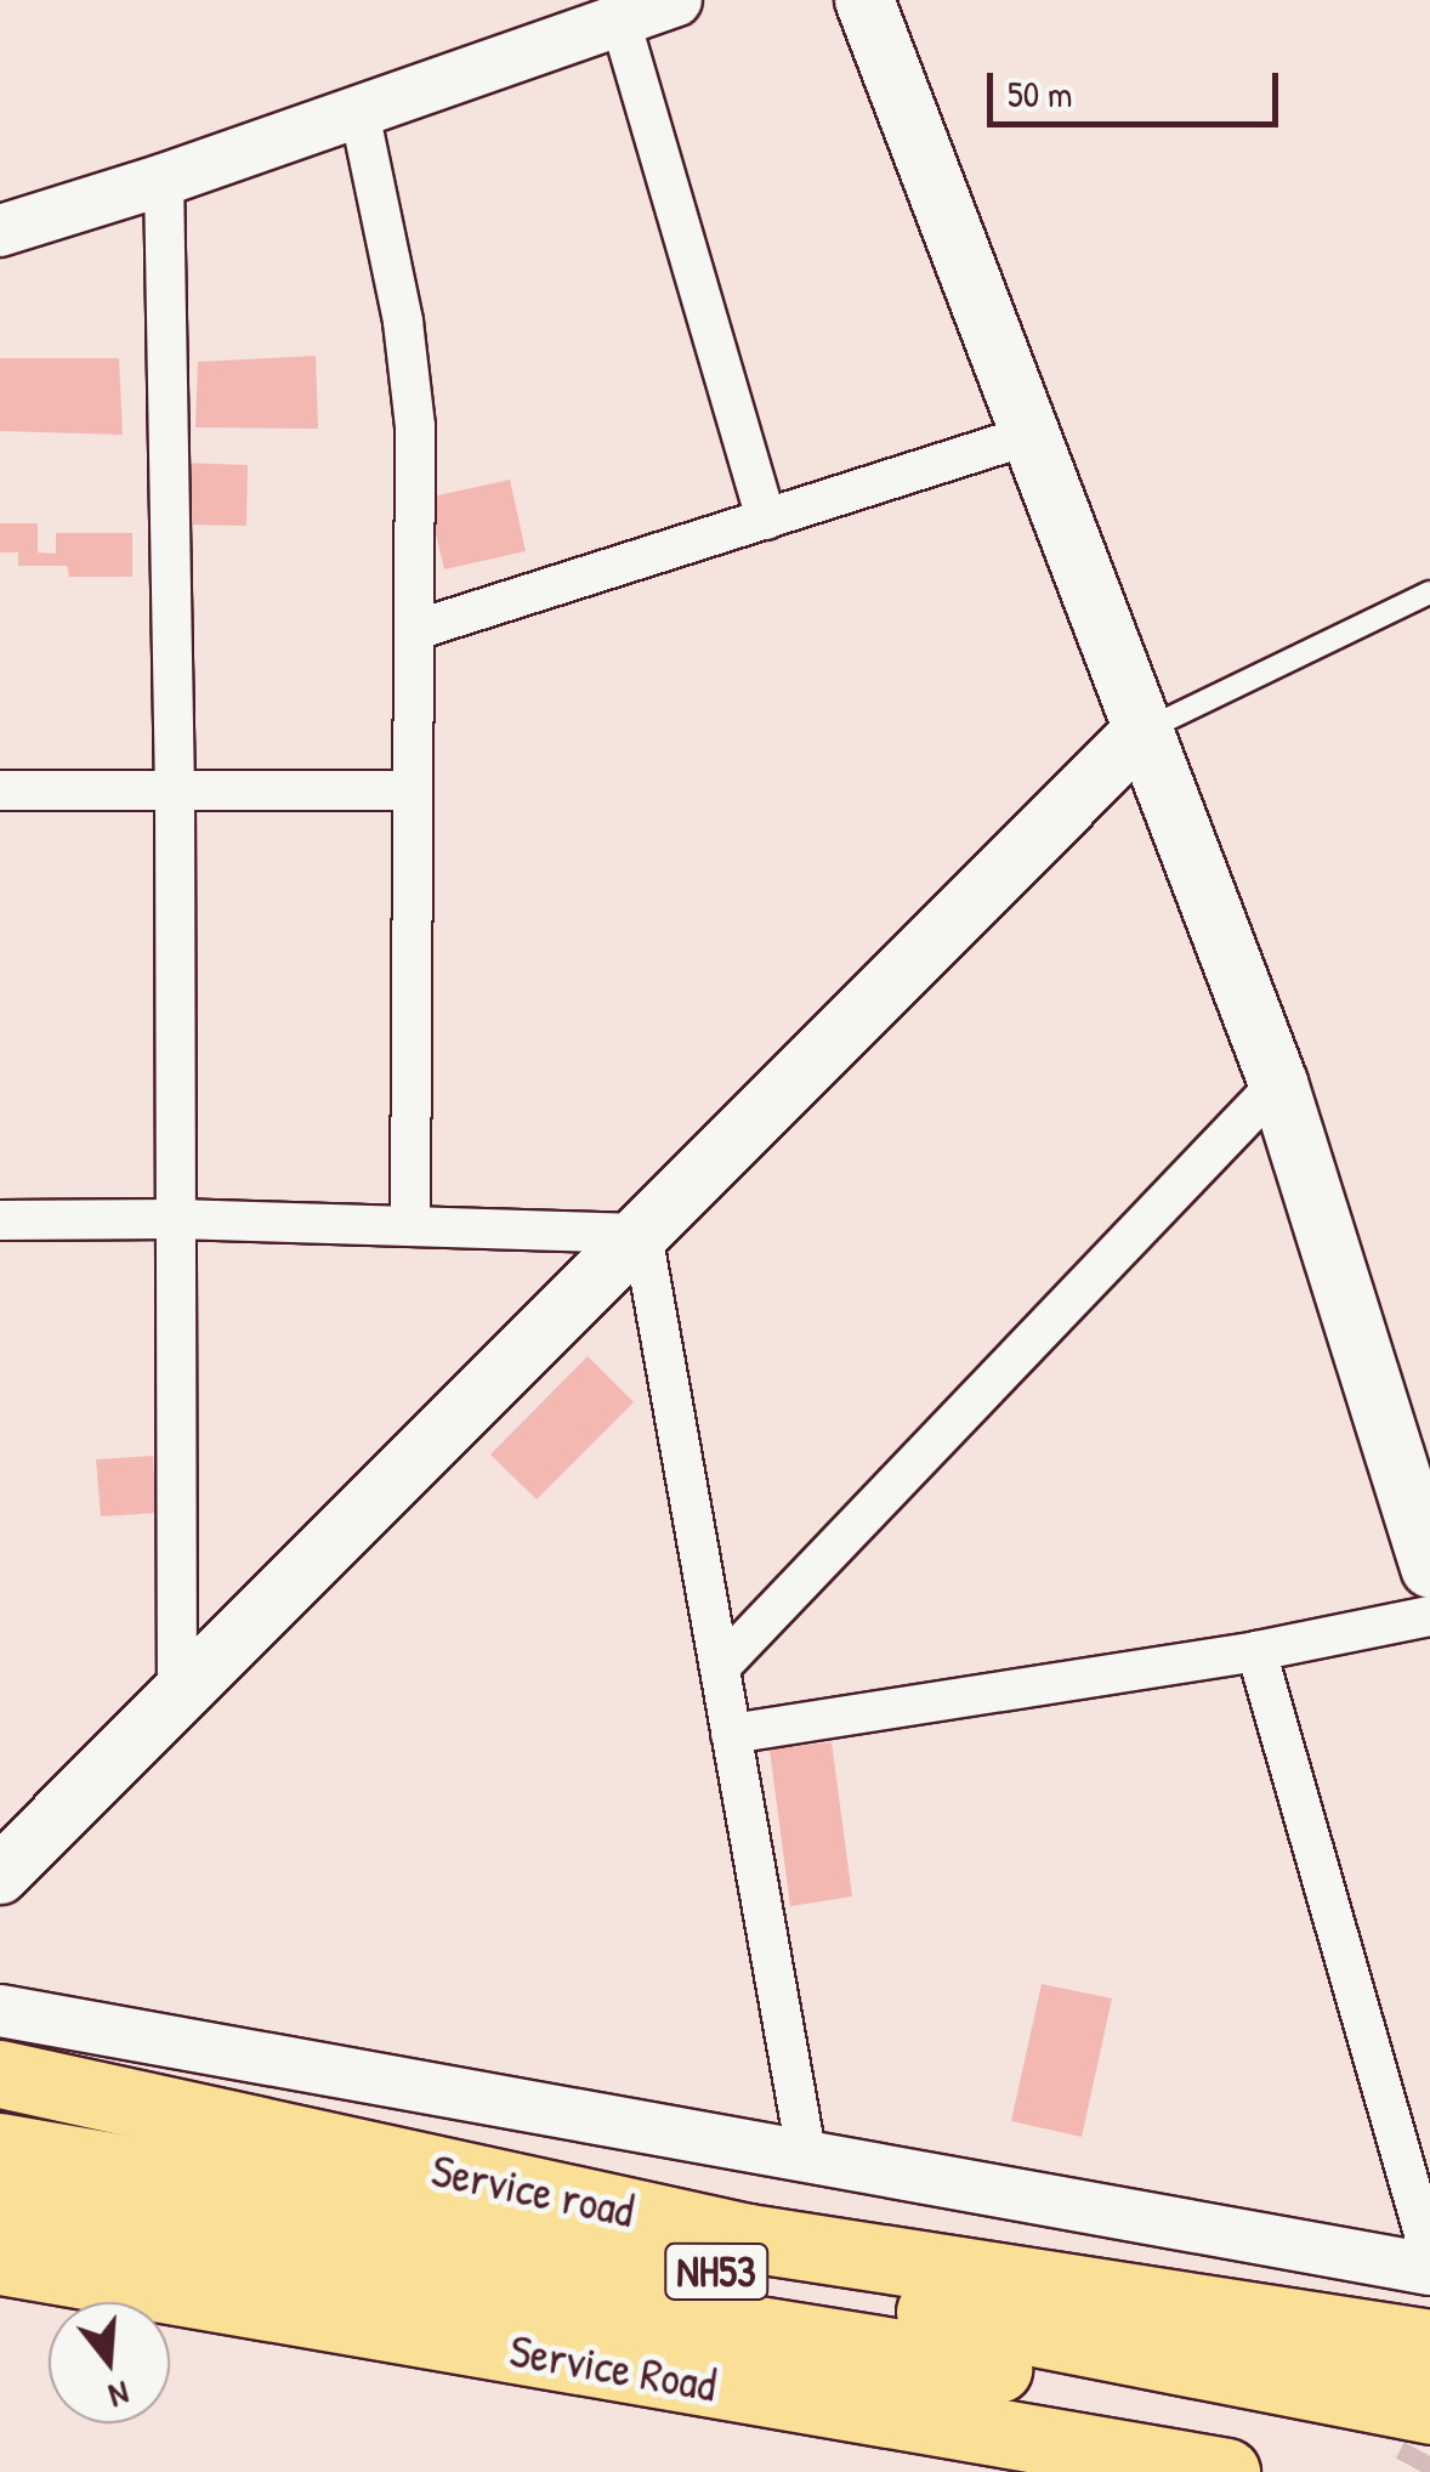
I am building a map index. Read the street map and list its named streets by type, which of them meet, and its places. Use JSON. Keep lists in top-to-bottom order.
{
  "streets": {
    "highway": ["Service road", "NH53", "Service Road"]
  },
  "scale_bar": "50 m",
  "north": "bottom"
}
